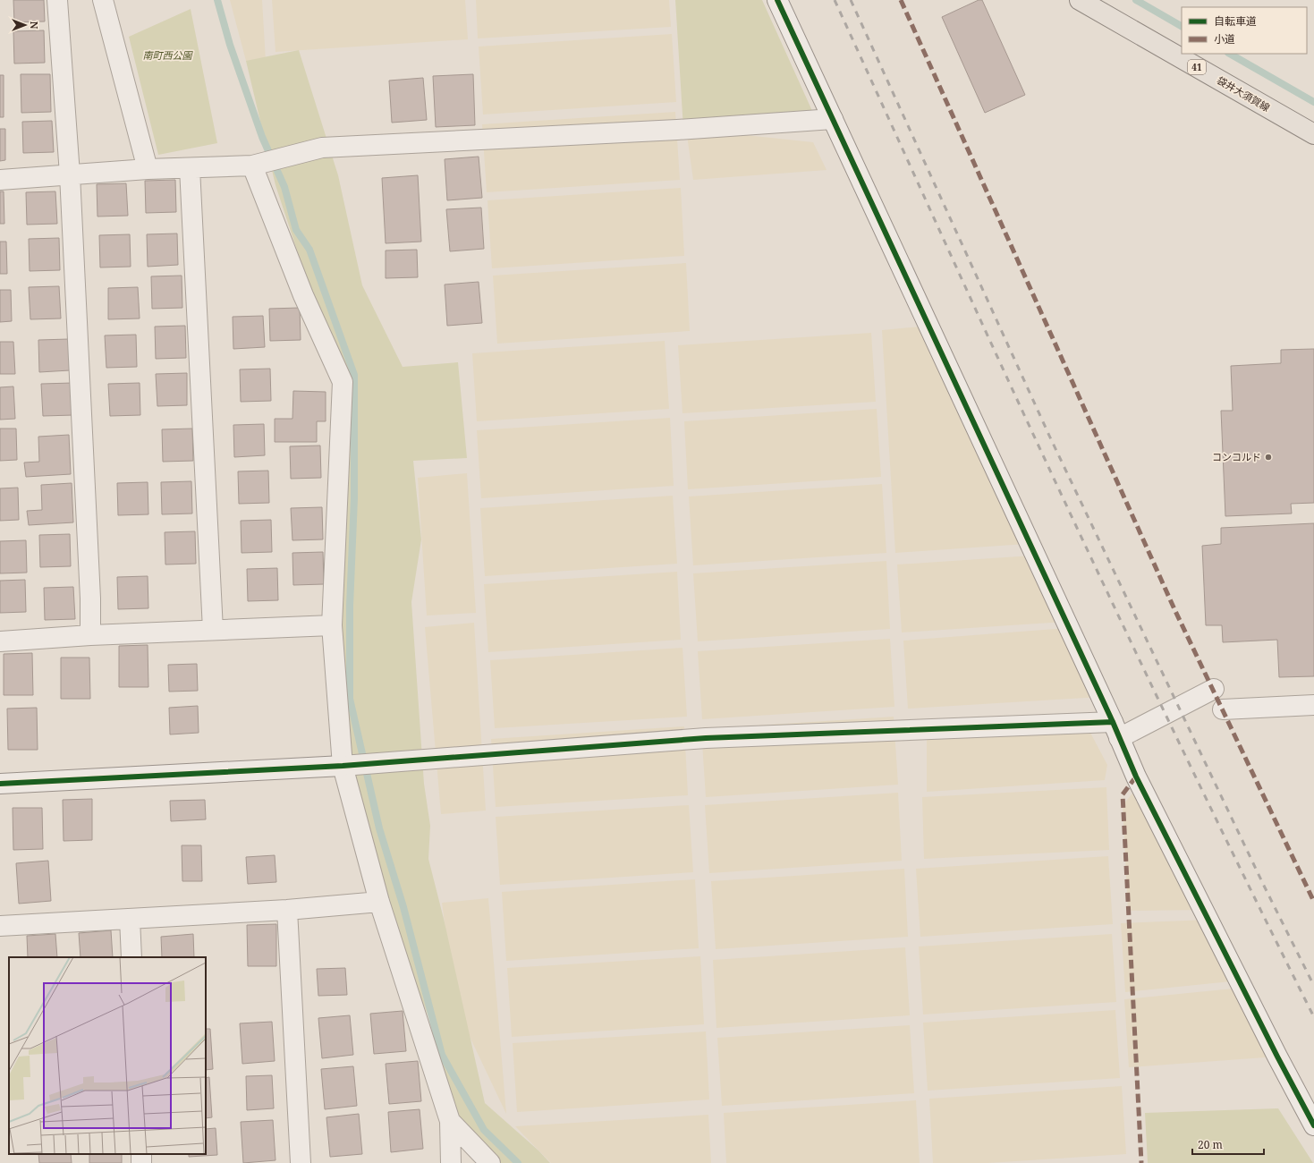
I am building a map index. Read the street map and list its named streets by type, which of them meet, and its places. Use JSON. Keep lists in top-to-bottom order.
{
  "streets": {
    "main road": ["41", "袋井大須賀線"]
  },
  "parks": ["南町西公園"],
  "places": ["コンコルド"],
  "legend": ["自転車道", "小道"],
  "scale_bar": "20 m",
  "north": "right"
}
